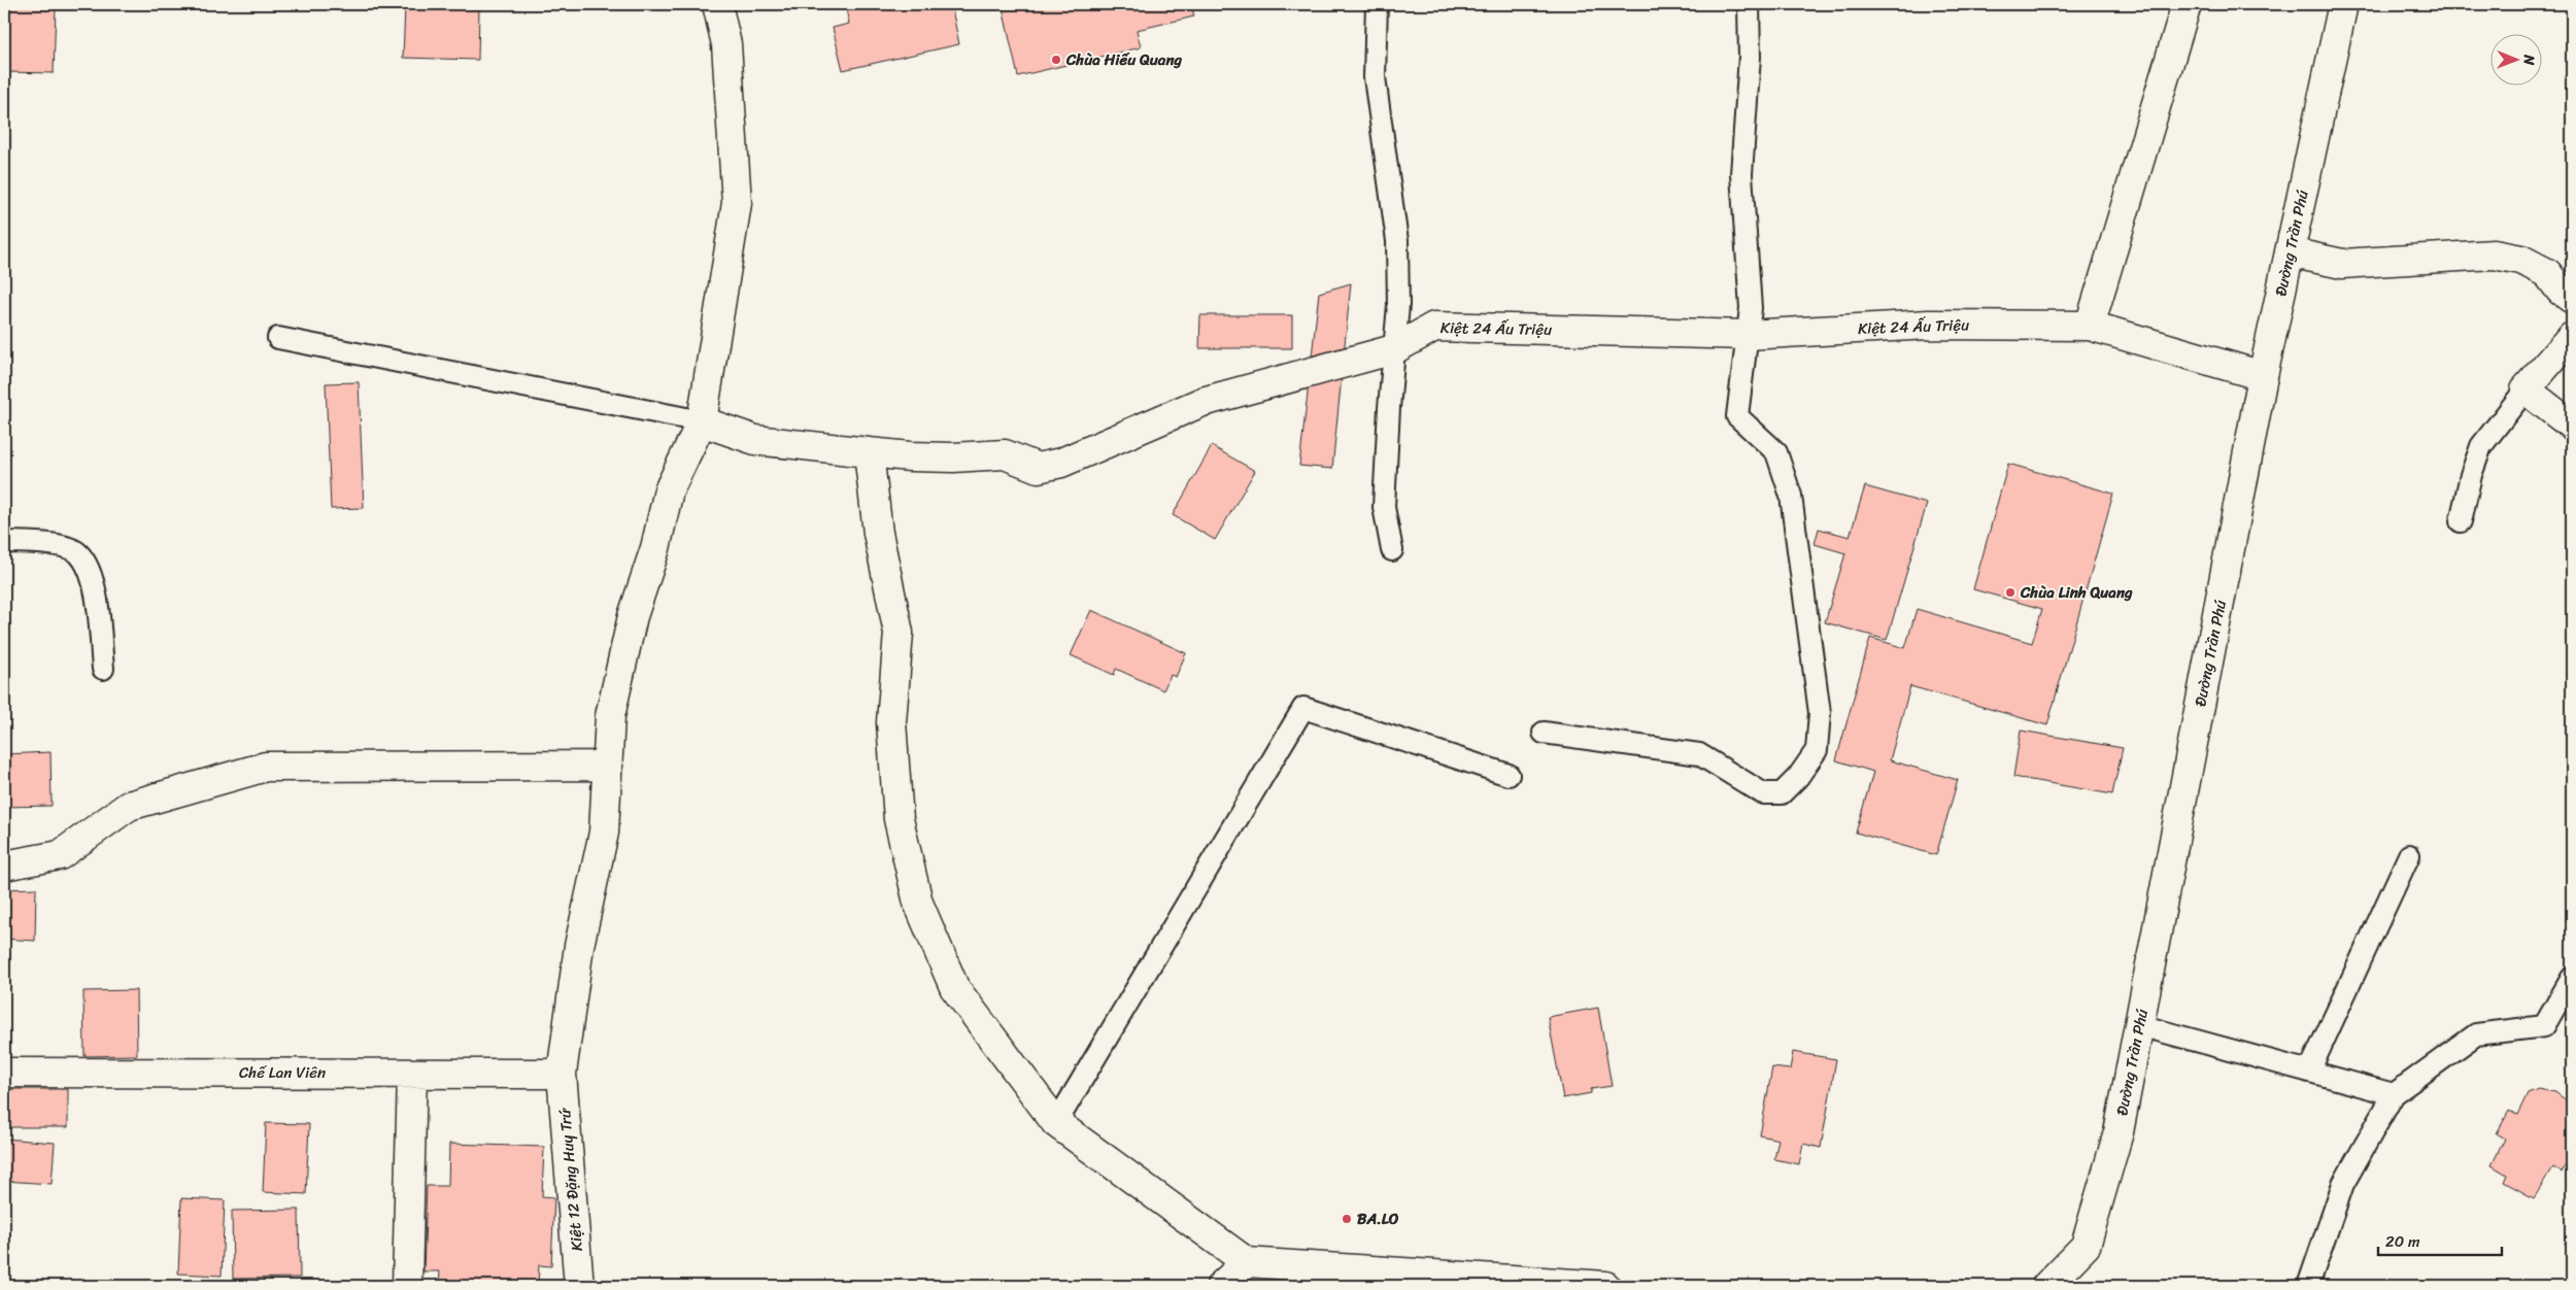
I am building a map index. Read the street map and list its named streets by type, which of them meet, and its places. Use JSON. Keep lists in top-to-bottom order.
{
  "streets": {
    "street": [
      "Đường Trần Phú",
      "Kiệt 24 Ấu Triệu",
      "Chế Lan Viên",
      "Kiệt 12 Đặng Huy Trứ"
    ]
  },
  "crossings": [
    ["Đường Trần Phú", "Kiệt 24 Ấu Triệu"],
    ["Kiệt 24 Ấu Triệu", "Kiệt 12 Đặng Huy Trứ"],
    ["Chế Lan Viên", "Kiệt 12 Đặng Huy Trứ"]
  ],
  "places": ["Chùa Hiếu Quang", "Chùa Linh Quang", "BA.LO"],
  "scale_bar": "20 m",
  "north": "right"
}
